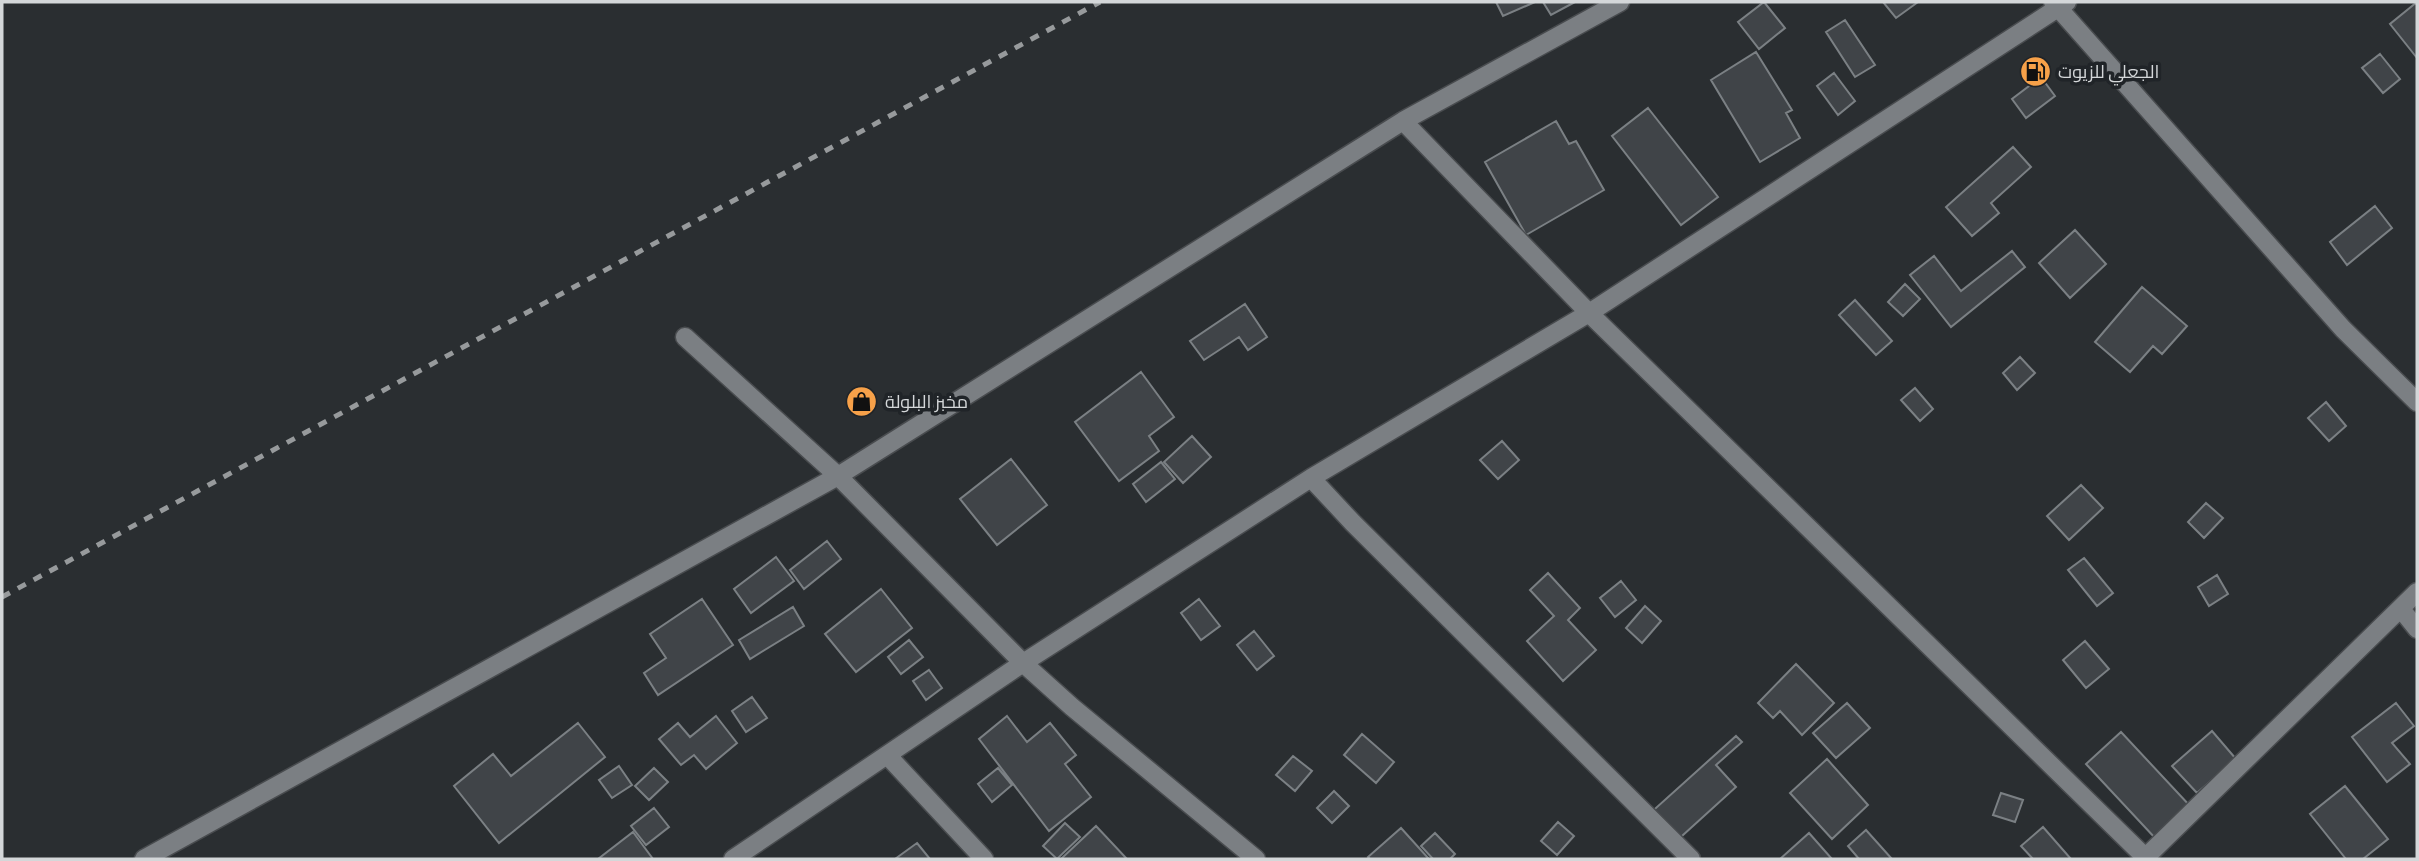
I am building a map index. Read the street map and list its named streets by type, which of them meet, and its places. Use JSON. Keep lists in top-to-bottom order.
{
  "places": {
    "fuel station": ["الجعلي للزيوت"],
    "shop": ["مخبز البلولة"]
  }
}
